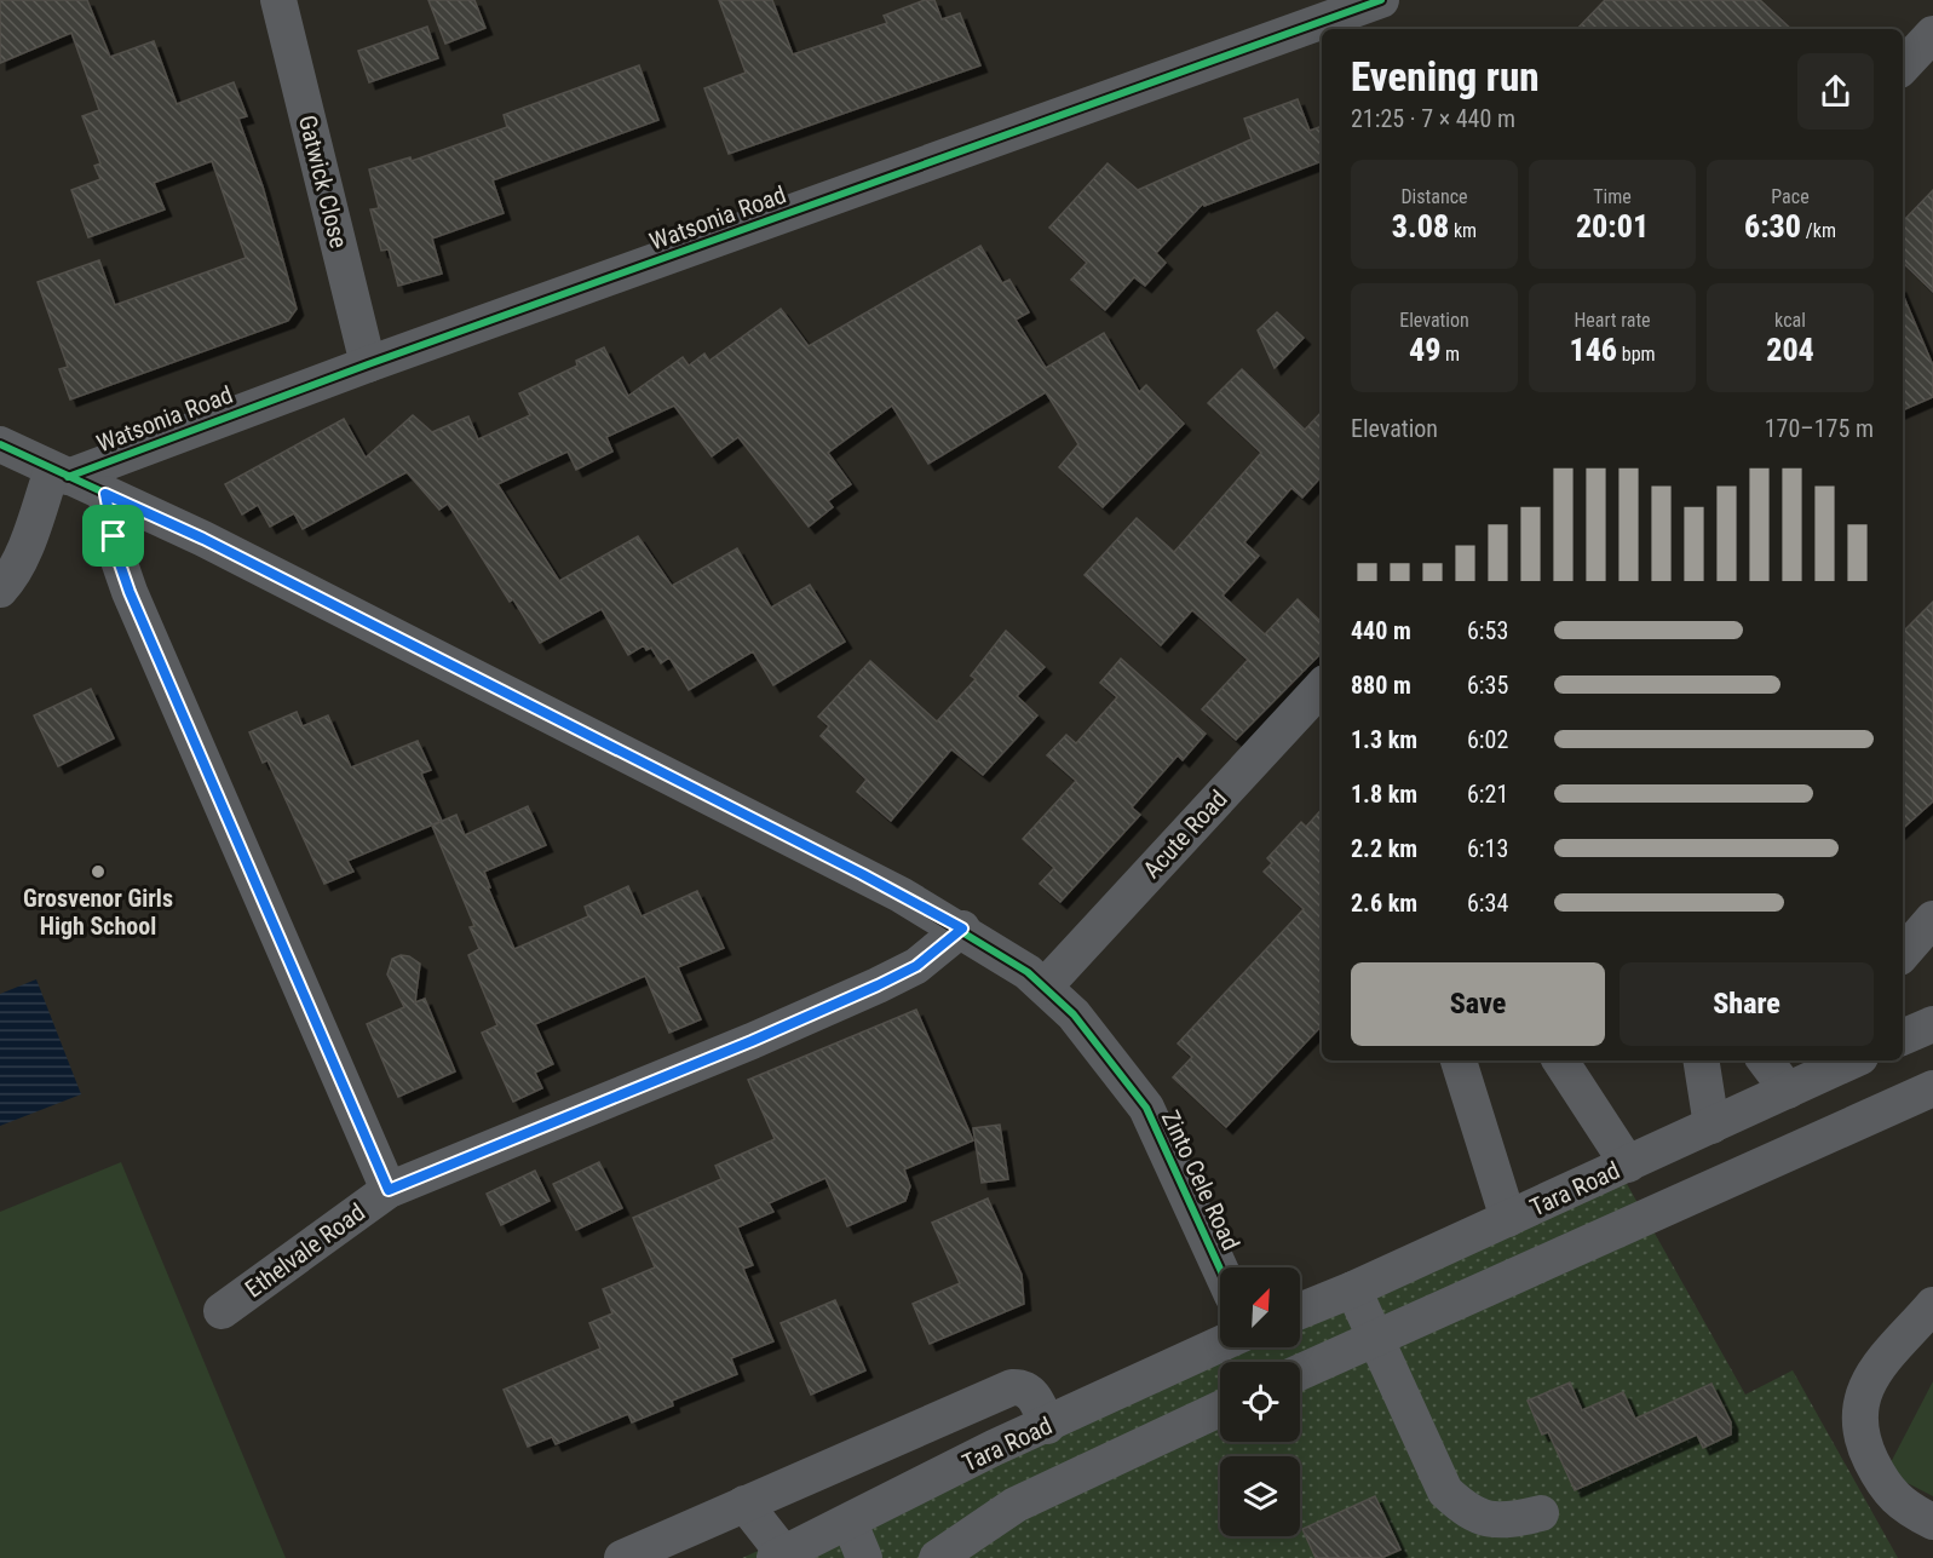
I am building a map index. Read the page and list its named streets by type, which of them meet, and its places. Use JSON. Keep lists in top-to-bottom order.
{
  "streets": {
    "street": [
      "Gatwick Close",
      "Watsonia Road",
      "Acute Road",
      "Zinto Cele Road",
      "Tara Road",
      "Ethelvale Road"
    ]
  },
  "crossings": [
    ["Gatwick Close", "Watsonia Road"],
    ["Watsonia Road", "Zinto Cele Road"],
    ["Acute Road", "Zinto Cele Road"],
    ["Zinto Cele Road", "Ethelvale Road"]
  ],
  "places": ["Grosvenor Girls High School"],
  "north": "top right",
  "page": {
    "heading": ["Evening run", "21:25 · 7 × 440 m"],
    "stats": [
      ["Distance", "3.08 km"],
      ["Time", "20:01"],
      ["Pace", "6:30 /km"],
      ["Elevation", "49 m"],
      ["Heart rate", "146 bpm"],
      ["kcal", "204"]
    ],
    "chart": ["Elevation", "170–175 m"],
    "list": [
      {
        "name": "440 m",
        "note": "6:53"
      },
      {
        "name": "880 m",
        "note": "6:35"
      },
      {
        "name": "1.3 km",
        "note": "6:02"
      },
      {
        "name": "1.8 km",
        "note": "6:21"
      },
      {
        "name": "2.2 km",
        "note": "6:13"
      },
      {
        "name": "2.6 km",
        "note": "6:34"
      }
    ],
    "buttons": ["Save", "Share"]
  }
}
